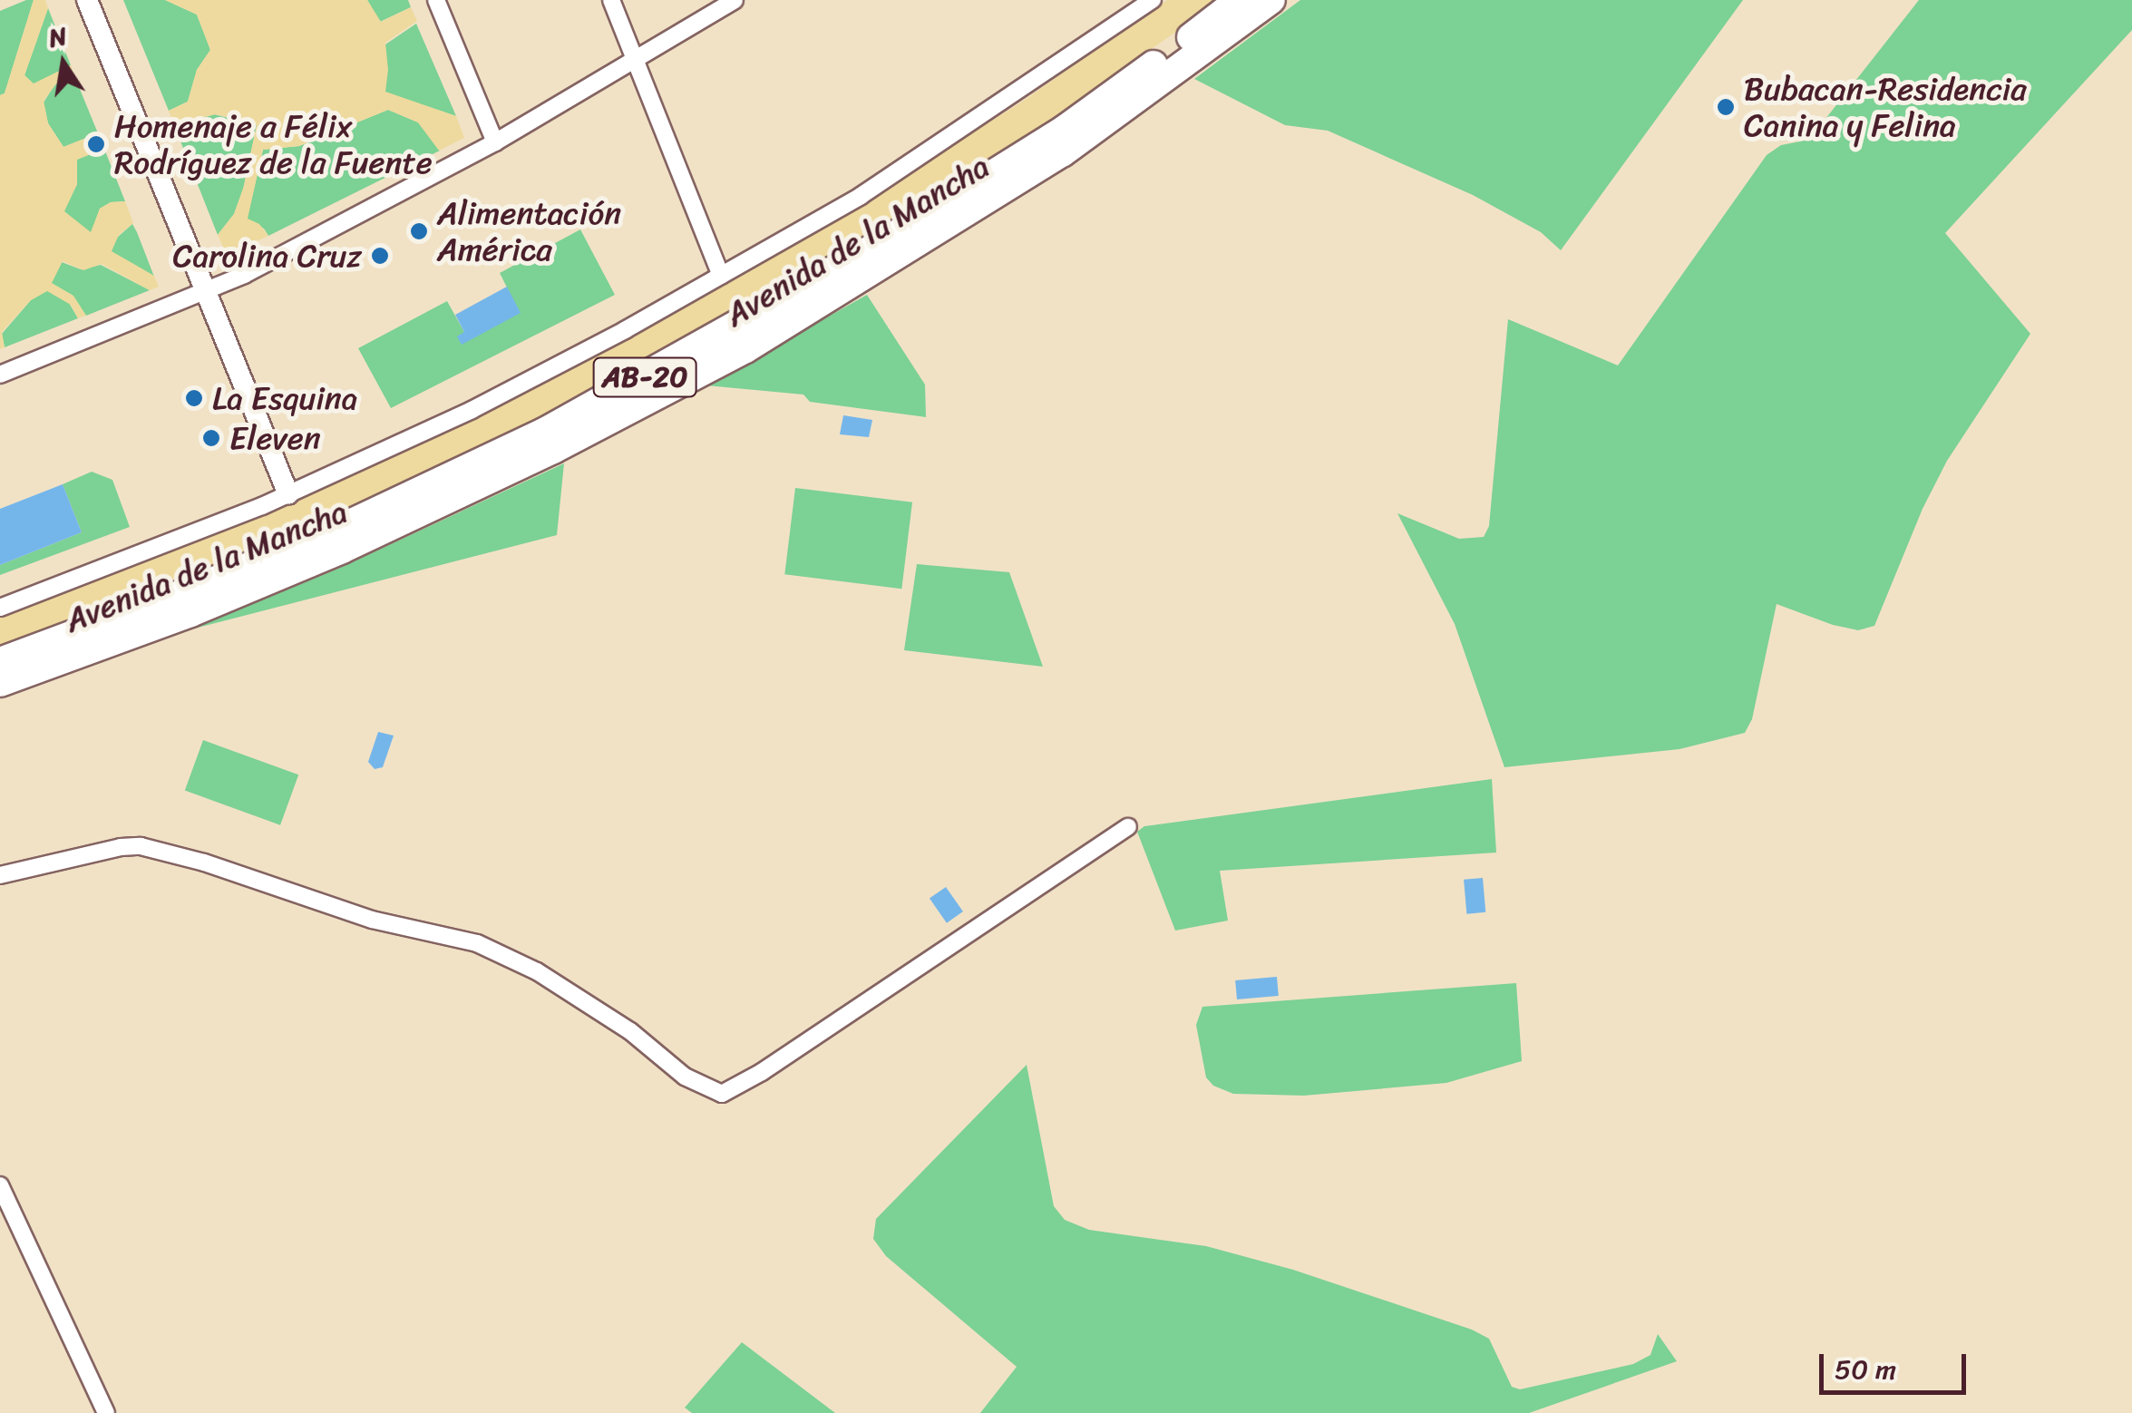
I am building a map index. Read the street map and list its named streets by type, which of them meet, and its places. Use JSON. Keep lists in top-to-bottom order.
{
  "streets": {
    "main road": ["Avenida de la Mancha", "AB-20"]
  },
  "places": [
    "Bubacan-Residencia Canina y Felina",
    "Homenaje a Félix Rodríguez de la Fuente",
    "Alimentación América",
    "Carolina Cruz",
    "La Esquina",
    "Eleven"
  ],
  "scale_bar": "50 m",
  "north": "top"
}
